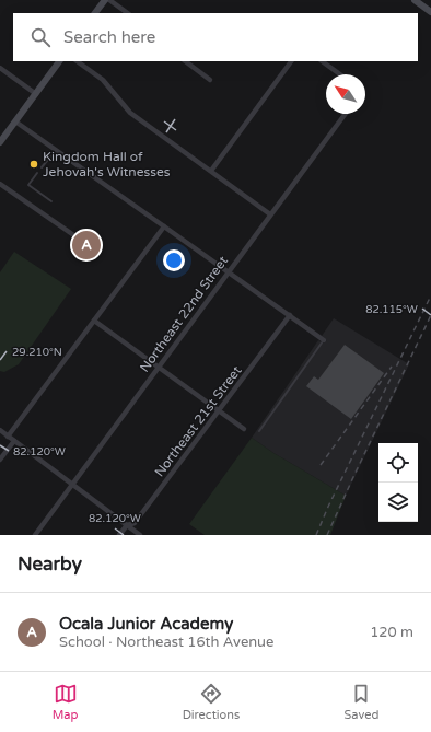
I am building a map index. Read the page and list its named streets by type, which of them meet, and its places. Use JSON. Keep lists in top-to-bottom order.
{
  "streets": {
    "street": ["Northeast 22nd Street", "Northeast 21st Street"]
  },
  "places": ["Kingdom Hall of Jehovah's Witnesses"],
  "north": "top left",
  "page": {
    "search": "Search here",
    "pins": "A",
    "heading": "Nearby",
    "list": [
      {
        "mark": "A",
        "name": "Ocala Junior Academy",
        "note": "School · Northeast 16th Avenue",
        "value": "120 m"
      }
    ],
    "nav": ["Map", "Directions", "Saved"]
  },
  "coordinates": ["82.115°W", "29.210°N", "82.120°W"]
}
